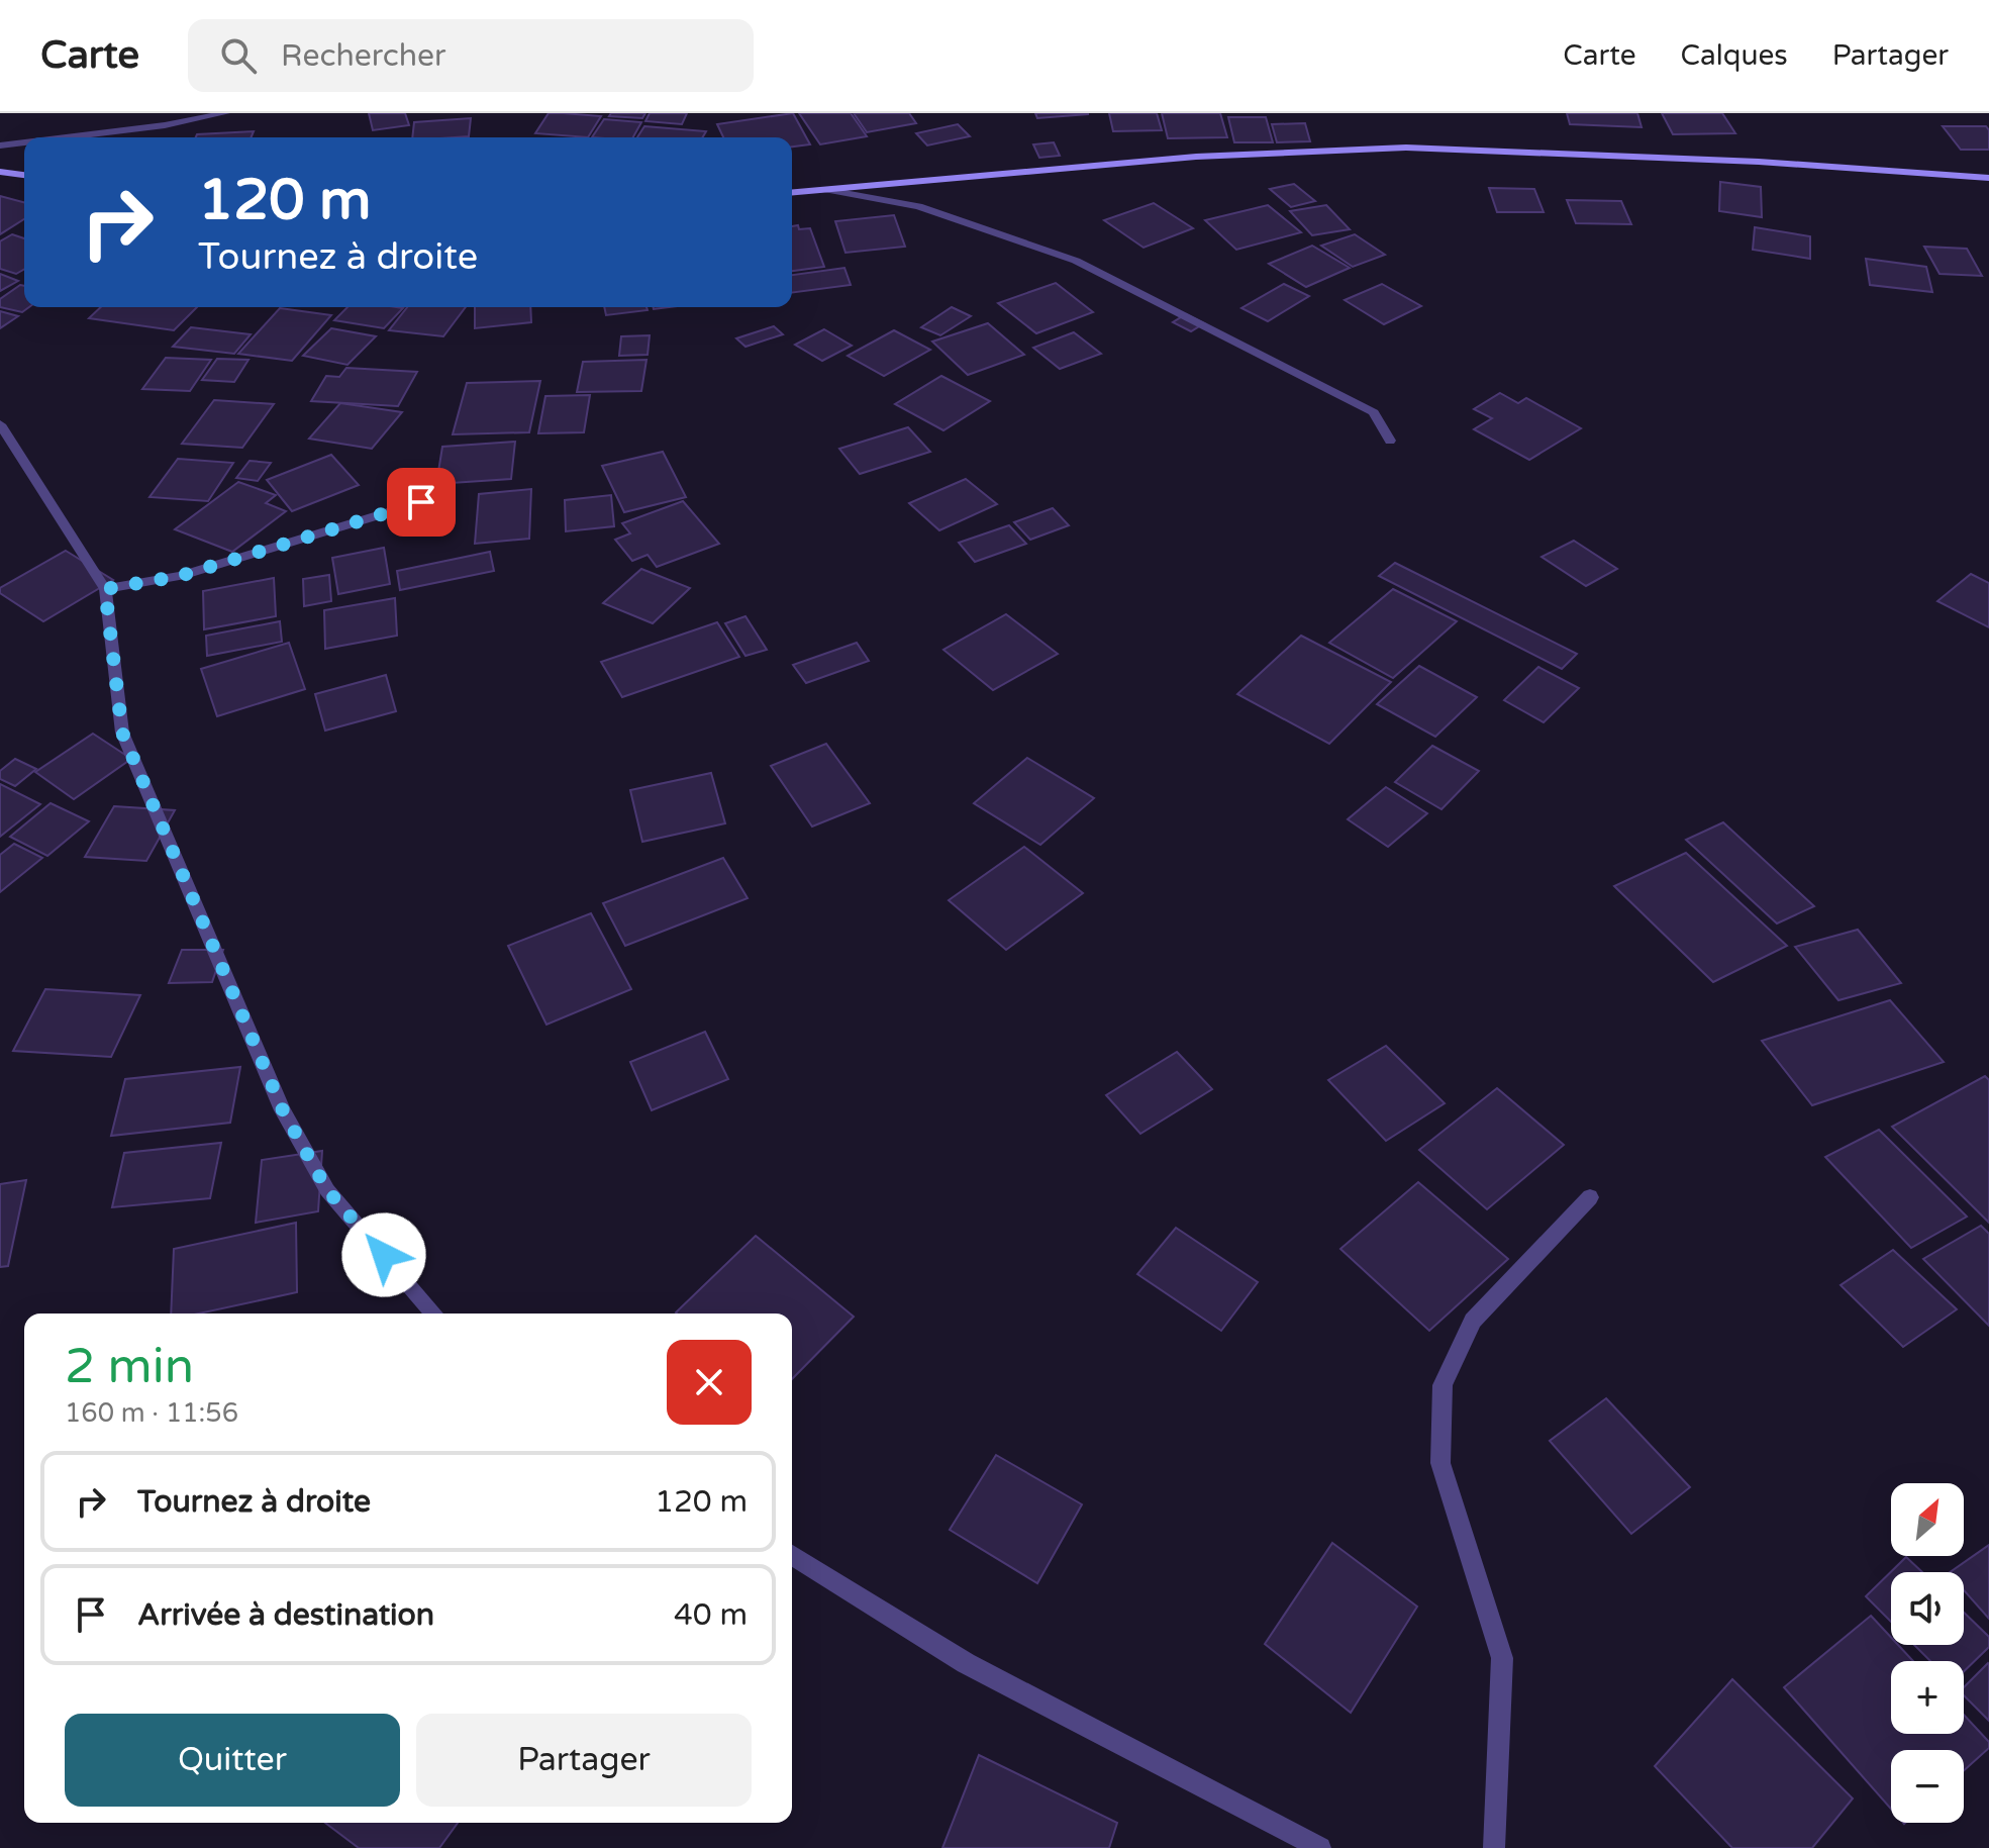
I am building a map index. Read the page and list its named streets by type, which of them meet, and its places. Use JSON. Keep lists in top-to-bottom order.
{
  "north": "top right",
  "page": {
    "header": "Carte",
    "search": "Rechercher",
    "nav": ["Carte", "Calques", "Partager"],
    "turn": ["120 m", "Tournez à droite"],
    "heading": ["2 min", "160 m · 11:56"],
    "list": [
      {
        "name": "Tournez à droite",
        "value": "120 m"
      },
      {
        "name": "Arrivée à destination",
        "value": "40 m"
      }
    ],
    "map_buttons": ["+", "−"],
    "buttons": ["Quitter", "Partager"]
  }
}
